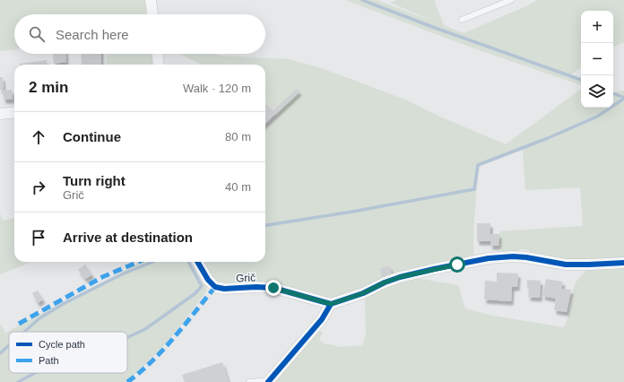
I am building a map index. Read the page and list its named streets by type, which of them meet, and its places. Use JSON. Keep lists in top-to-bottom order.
{
  "streets": {
    "street": ["Grič"]
  },
  "legend": ["Cycle path", "Path"],
  "page": {
    "map_buttons": ["+", "−"],
    "search": "Search here",
    "heading": ["2 min", "Walk · 120 m"],
    "list": [
      ["Continue", "80 m"],
      ["Turn right", "Grič", "40 m"],
      "Arrive at destination"
    ]
  }
}
